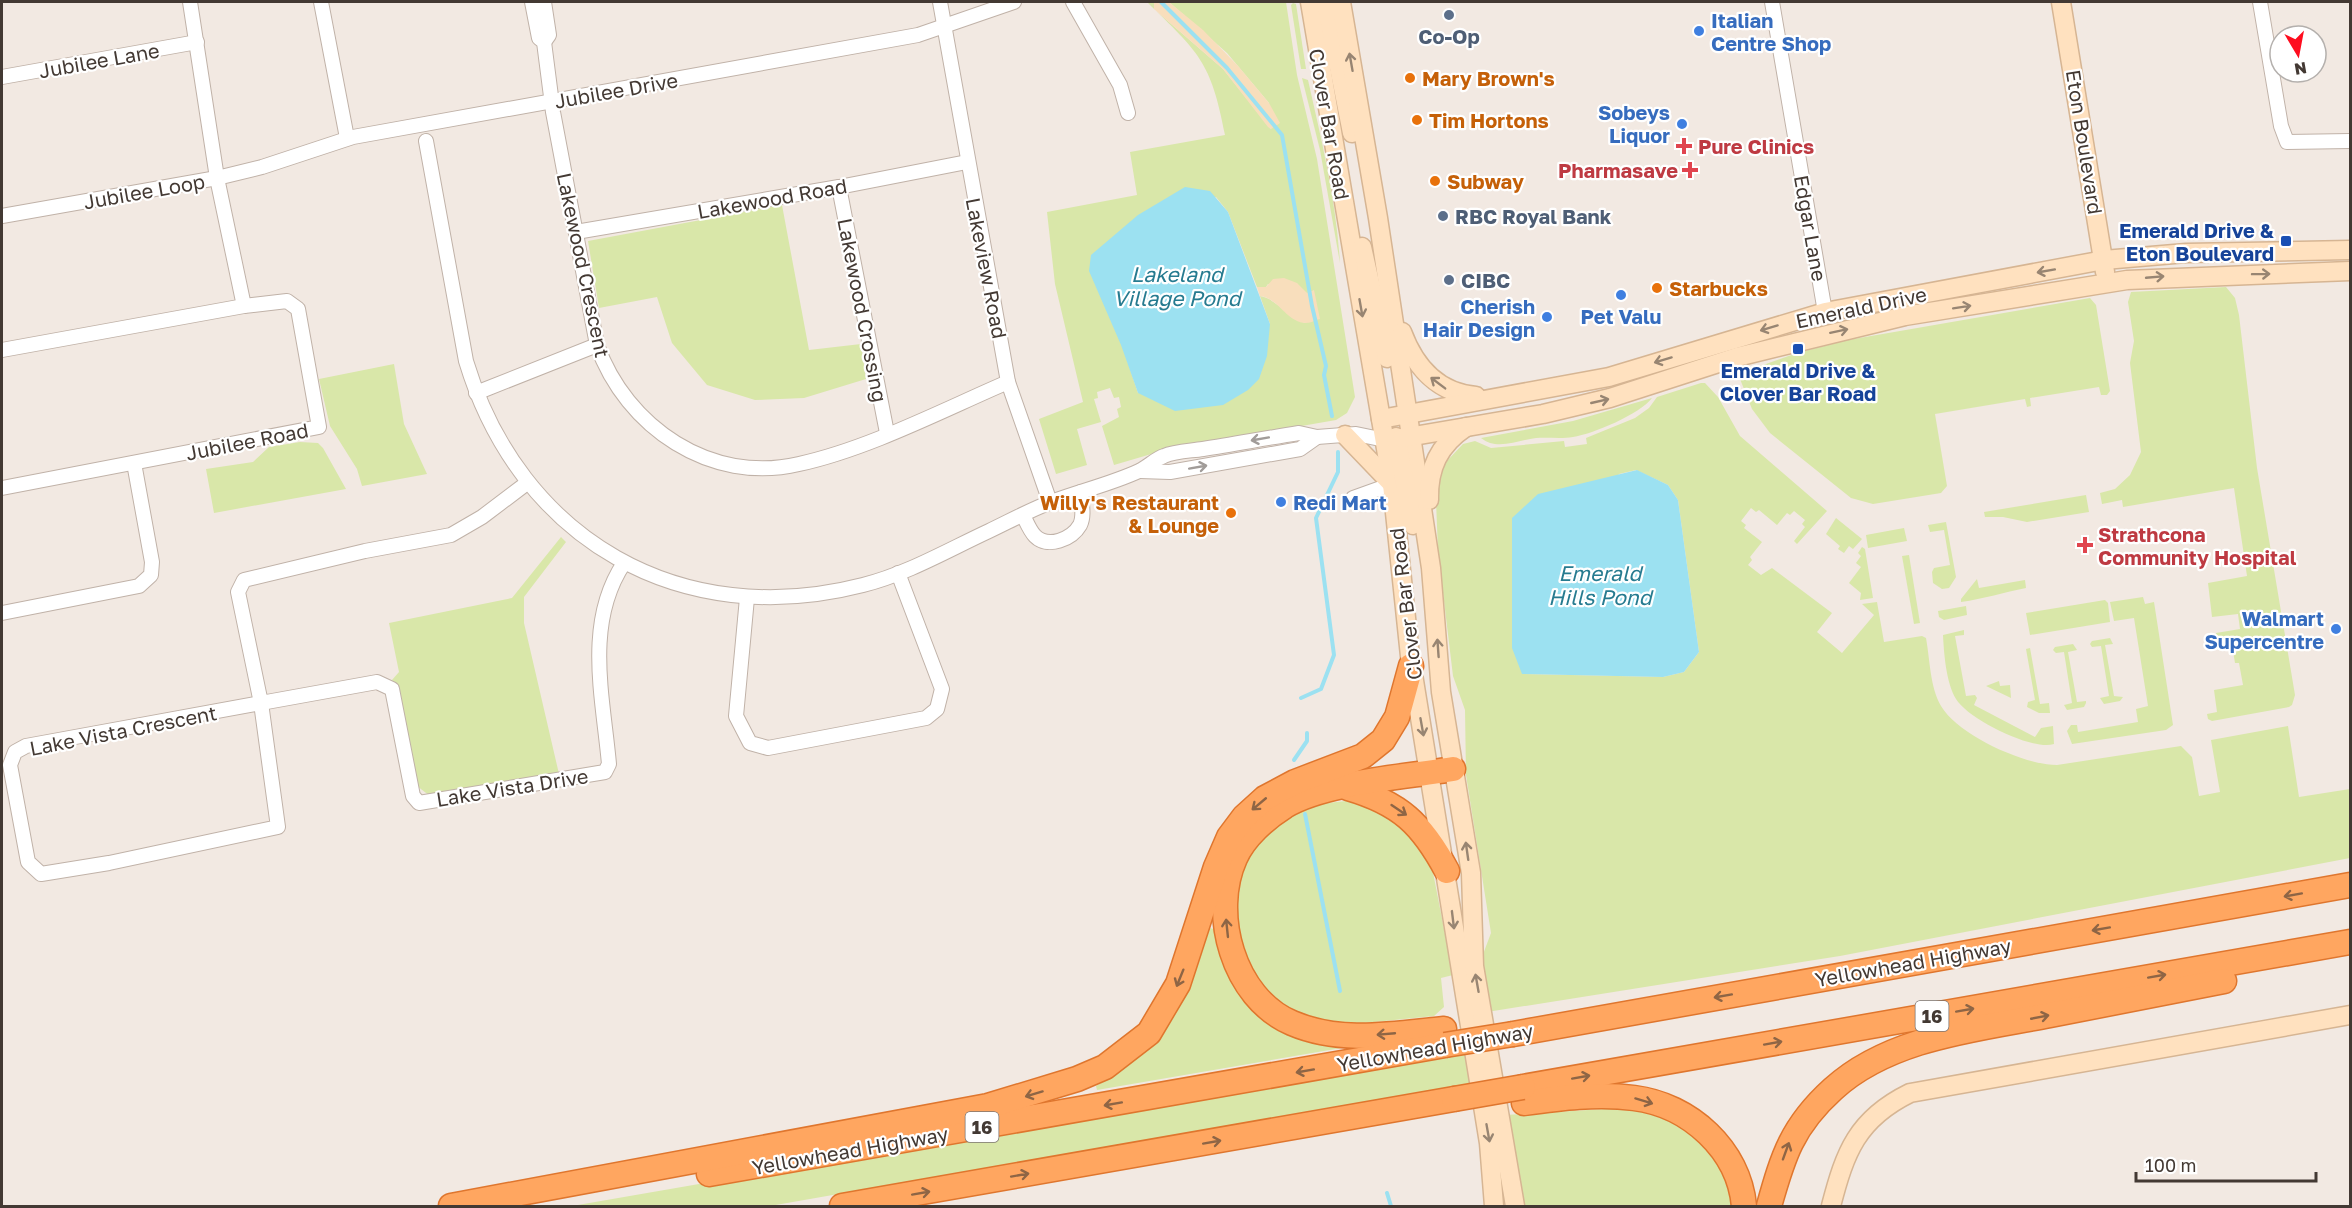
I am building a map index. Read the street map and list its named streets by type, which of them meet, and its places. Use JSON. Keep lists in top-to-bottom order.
{
  "streets": {
    "highway": ["Yellowhead Highway", "16"],
    "main road": ["Clover Bar Road", "Eton Boulevard", "Emerald Drive"],
    "street": [
      "Jubilee Lane",
      "Jubilee Drive",
      "Jubilee Loop",
      "Lakewood Road",
      "Edgar Lane",
      "Lakewood Crescent",
      "Lakeview Road",
      "Lakewood Crossing",
      "Jubilee Road",
      "Lake Vista Crescent",
      "Lake Vista Drive"
    ]
  },
  "crossings": [
    ["Jubilee Lane", "Jubilee Loop"],
    ["Jubilee Drive", "Jubilee Loop"],
    ["Jubilee Drive", "Lakewood Crescent"],
    ["Jubilee Drive", "Lakeview Road"],
    ["Clover Bar Road", "Emerald Drive"],
    ["Eton Boulevard", "Emerald Drive"],
    ["Lakewood Road", "Lakewood Crescent"],
    ["Lakewood Road", "Lakeview Road"],
    ["Lakewood Road", "Lakewood Crossing"],
    ["Edgar Lane", "Emerald Drive"],
    ["Lakewood Crescent", "Lakeview Road"],
    ["Lakewood Crescent", "Lakewood Crossing"],
    ["Lake Vista Crescent", "Lake Vista Drive"]
  ],
  "water": ["Lakeland Village Pond", "Emerald Hills Pond"],
  "places": {
    "other": [
      "Co-Op",
      "Italian Centre Shop",
      "Mary Brown's",
      "Tim Hortons",
      "Sobeys Liquor",
      "Subway",
      "RBC Royal Bank",
      "CIBC",
      "Starbucks",
      "Pet Valu",
      "Cherish Hair Design",
      "Redi Mart",
      "Willy's Restaurant & Lounge",
      "Walmart Supercentre"
    ],
    "health": ["Pure Clinics", "Pharmasave", "Strathcona Community Hospital"],
    "transit": ["Emerald Drive & Eton Boulevard", "Emerald Drive & Clover Bar Road"]
  },
  "scale_bar": "100 m",
  "north": "bottom"
}
